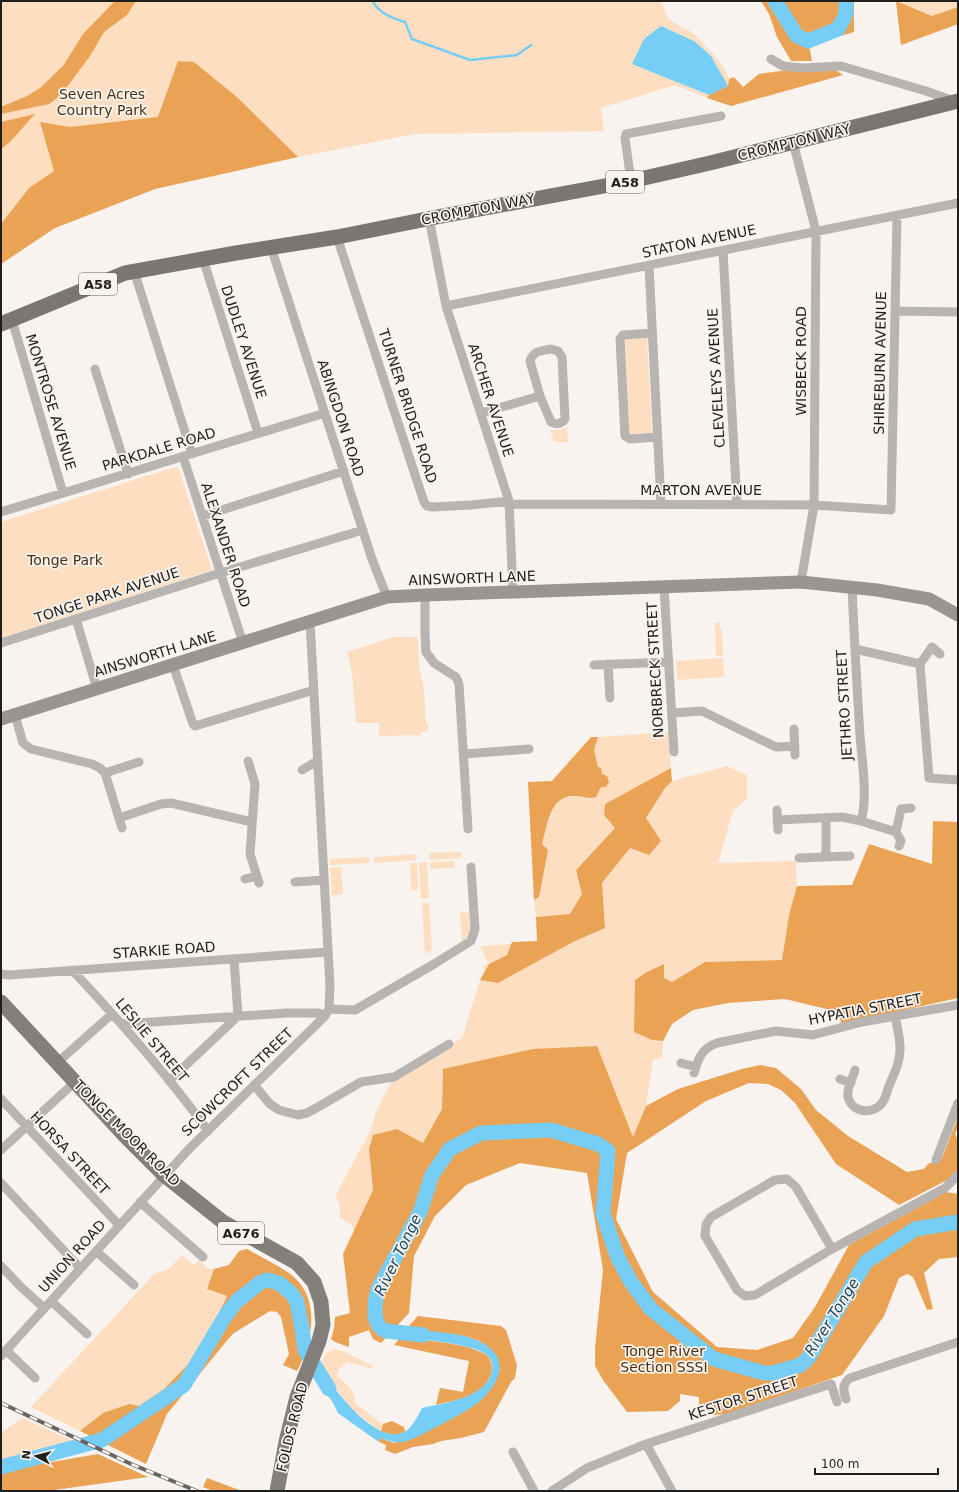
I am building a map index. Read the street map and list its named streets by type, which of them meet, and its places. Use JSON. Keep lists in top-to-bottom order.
{
  "streets": {
    "highway": ["CROMPTON WAY", "A58"],
    "main road": [
      "AINSWORTH LANE",
      "TONGE MOOR ROAD",
      "A676",
      "FOLDS ROAD"
    ],
    "street": [
      "STATON AVENUE",
      "DUDLEY AVENUE",
      "WISBECK ROAD",
      "SHIREBURN AVENUE",
      "CLEVELEYS AVENUE",
      "ARCHER AVENUE",
      "MONTROSE AVENUE",
      "TURNER BRIDGE ROAD",
      "ABINGDON ROAD",
      "PARKDALE ROAD",
      "MARTON AVENUE",
      "ALEXANDER ROAD",
      "TONGE PARK AVENUE",
      "NORBRECK STREET",
      "JETHRO STREET",
      "STARKIE ROAD",
      "HYPATIA STREET",
      "LESLIE STREET",
      "SCOWCROFT STREET",
      "HORSA STREET",
      "UNION ROAD",
      "KESTOR STREET"
    ]
  },
  "crossings": [
    ["CROMPTON WAY", "DUDLEY AVENUE"],
    ["CROMPTON WAY", "WISBECK ROAD"],
    ["CROMPTON WAY", "ARCHER AVENUE"],
    ["CROMPTON WAY", "MONTROSE AVENUE"],
    ["CROMPTON WAY", "TURNER BRIDGE ROAD"],
    ["CROMPTON WAY", "ABINGDON ROAD"],
    ["CROMPTON WAY", "ALEXANDER ROAD"],
    ["STATON AVENUE", "WISBECK ROAD"],
    ["STATON AVENUE", "SHIREBURN AVENUE"],
    ["STATON AVENUE", "CLEVELEYS AVENUE"],
    ["STATON AVENUE", "ARCHER AVENUE"],
    ["DUDLEY AVENUE", "PARKDALE ROAD"],
    ["WISBECK ROAD", "MARTON AVENUE"],
    ["WISBECK ROAD", "AINSWORTH LANE"],
    ["SHIREBURN AVENUE", "MARTON AVENUE"],
    ["CLEVELEYS AVENUE", "MARTON AVENUE"],
    ["ARCHER AVENUE", "TURNER BRIDGE ROAD"],
    ["ARCHER AVENUE", "MARTON AVENUE"],
    ["ARCHER AVENUE", "AINSWORTH LANE"],
    ["MONTROSE AVENUE", "PARKDALE ROAD"],
    ["TURNER BRIDGE ROAD", "MARTON AVENUE"],
    ["ABINGDON ROAD", "PARKDALE ROAD"],
    ["ABINGDON ROAD", "AINSWORTH LANE"],
    ["ABINGDON ROAD", "TONGE PARK AVENUE"],
    ["PARKDALE ROAD", "ALEXANDER ROAD"],
    ["ALEXANDER ROAD", "AINSWORTH LANE"],
    ["ALEXANDER ROAD", "TONGE PARK AVENUE"],
    ["AINSWORTH LANE", "NORBRECK STREET"],
    ["AINSWORTH LANE", "JETHRO STREET"],
    ["STARKIE ROAD", "LESLIE STREET"],
    ["LESLIE STREET", "SCOWCROFT STREET"],
    ["SCOWCROFT STREET", "TONGE MOOR ROAD"],
    ["SCOWCROFT STREET", "UNION ROAD"],
    ["TONGE MOOR ROAD", "UNION ROAD"],
    ["TONGE MOOR ROAD", "FOLDS ROAD"],
    ["HORSA STREET", "UNION ROAD"]
  ],
  "water": ["River Tonge"],
  "parks": ["Seven Acres Country Park", "Tonge Park", "Tonge River Section SSSI"],
  "scale_bar": "100 m",
  "north": "left"
}
